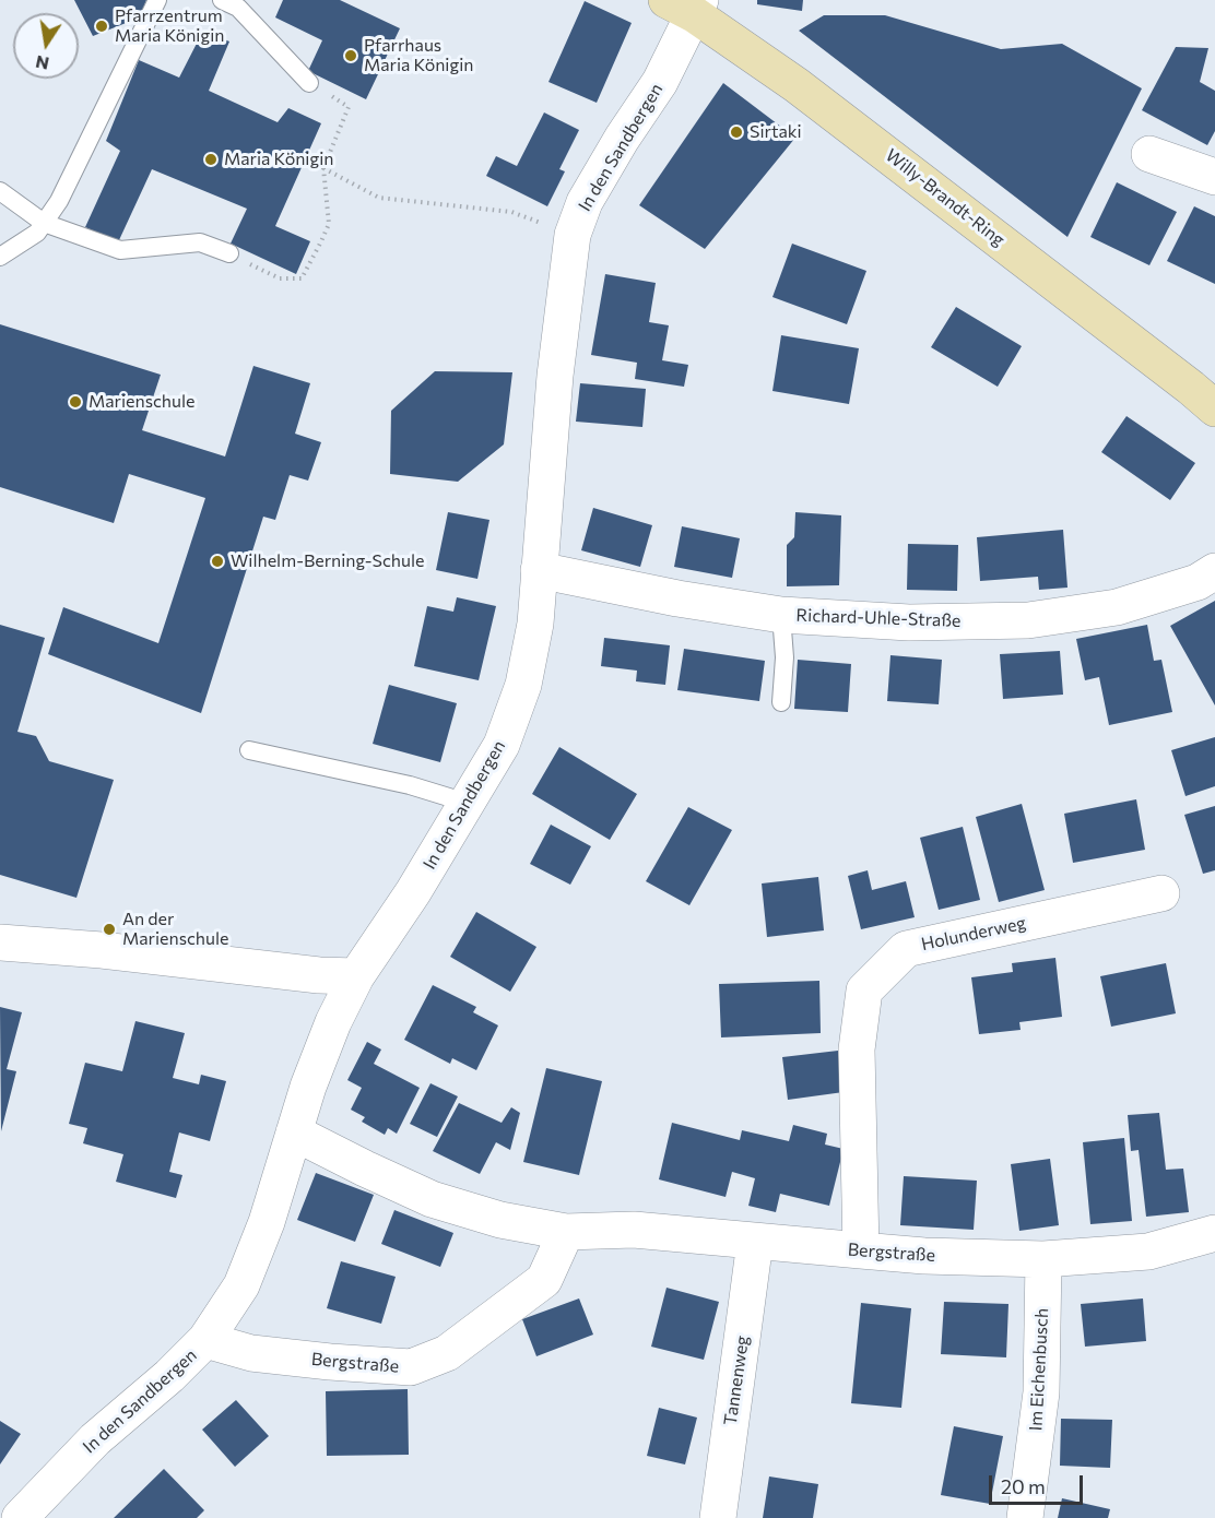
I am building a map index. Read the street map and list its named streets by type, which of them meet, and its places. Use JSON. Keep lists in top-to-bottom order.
{
  "streets": {
    "main road": ["Willy-Brandt-Ring"],
    "street": [
      "In den Sandbergen",
      "Richard-Uhle-Straße",
      "Holunderweg",
      "Bergstraße",
      "Im Eichenbusch",
      "Tannenweg"
    ]
  },
  "crossings": [
    ["In den Sandbergen", "Willy-Brandt-Ring"],
    ["In den Sandbergen", "Richard-Uhle-Straße"],
    ["In den Sandbergen", "Bergstraße"],
    ["Holunderweg", "Bergstraße"],
    ["Bergstraße", "Im Eichenbusch"],
    ["Bergstraße", "Tannenweg"]
  ],
  "places": [
    "Pfarrzentrum Maria Königin",
    "Pfarrhaus Maria Königin",
    "Sirtaki",
    "Maria Königin",
    "Marienschule",
    "Wilhelm-Berning-Schule",
    "An der Marienschule"
  ],
  "scale_bar": "20 m",
  "north": "bottom"
}
